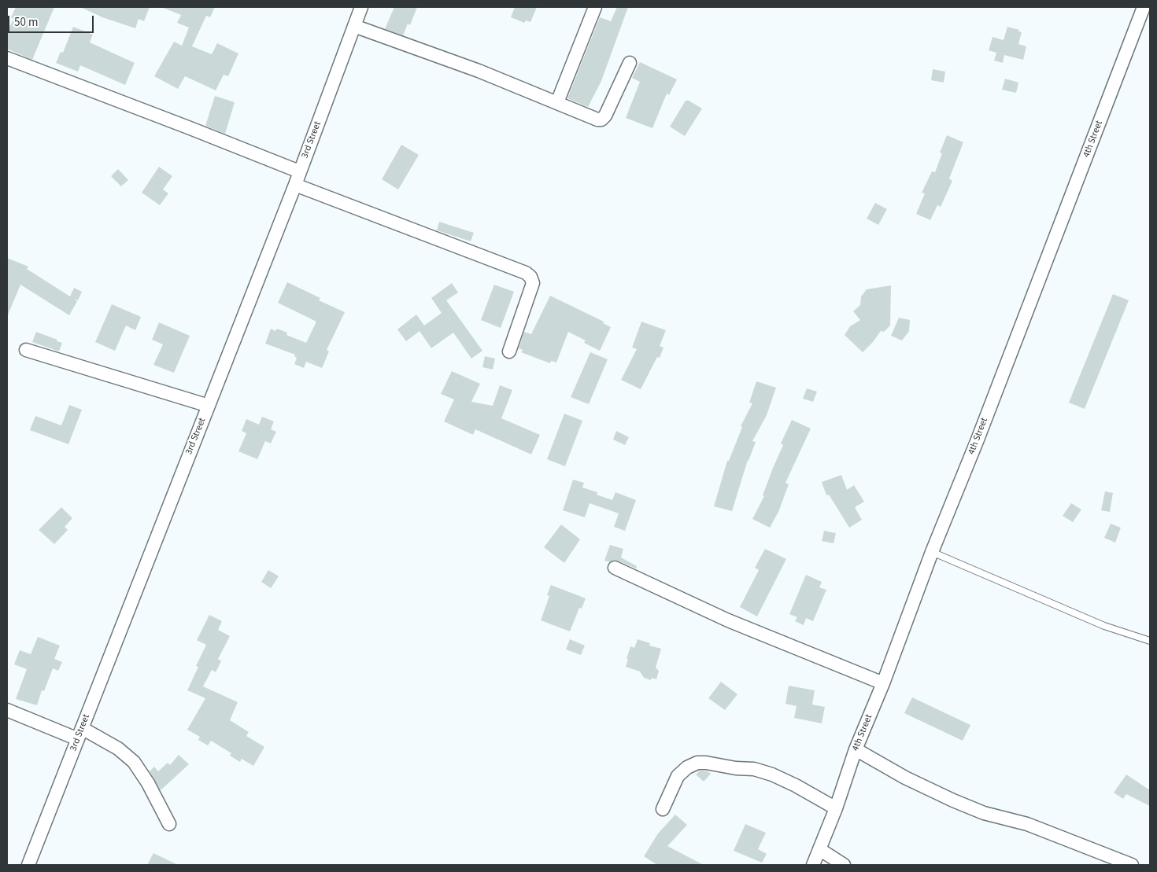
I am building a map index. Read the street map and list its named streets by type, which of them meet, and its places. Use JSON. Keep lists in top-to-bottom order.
{
  "streets": {
    "street": ["4th Street", "3rd Street"]
  },
  "scale_bar": "50 m"
}
